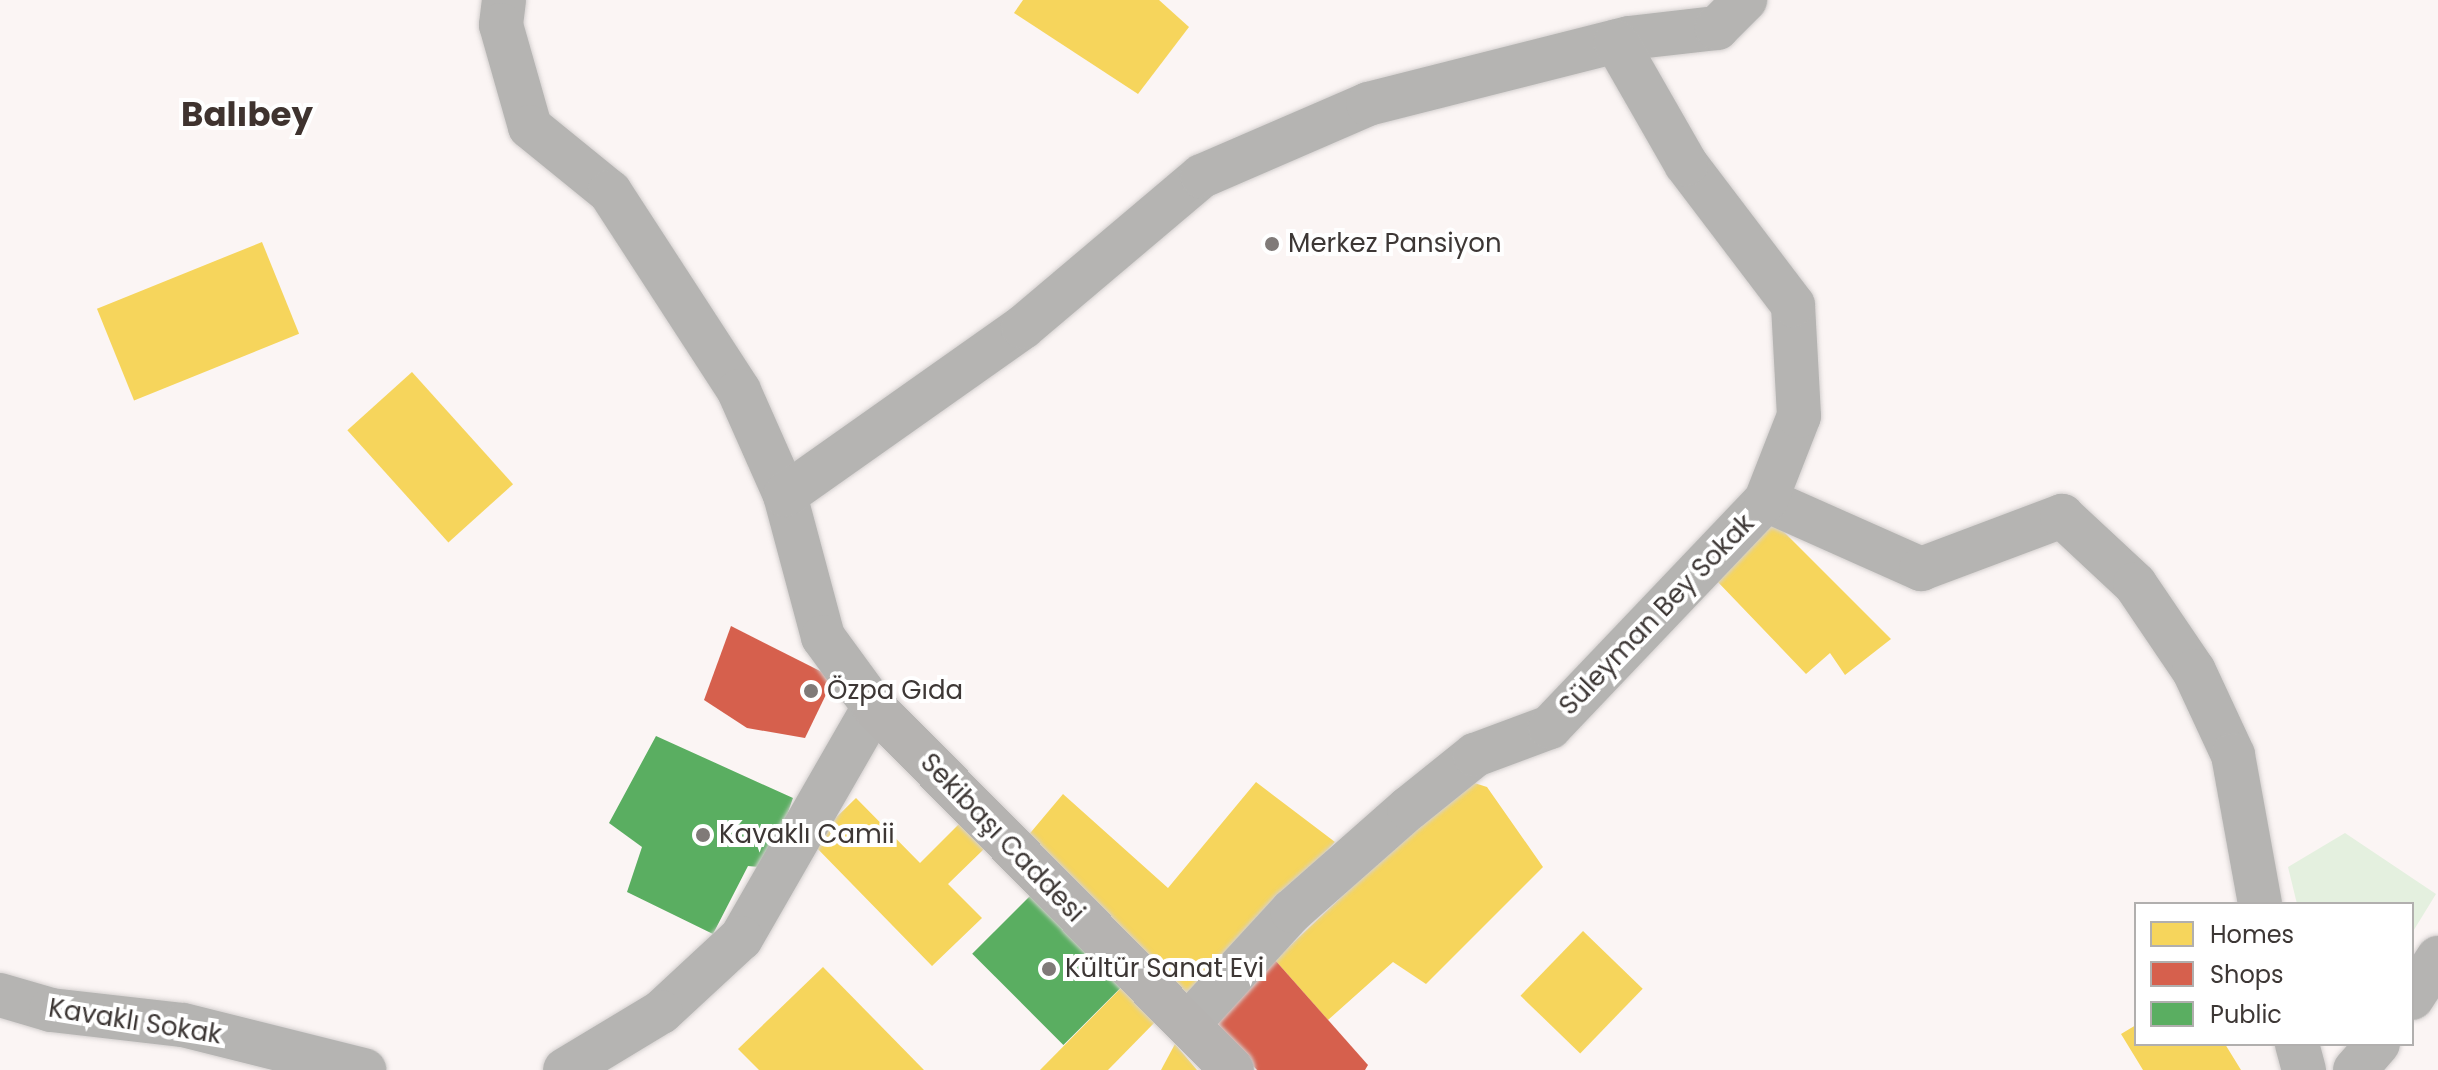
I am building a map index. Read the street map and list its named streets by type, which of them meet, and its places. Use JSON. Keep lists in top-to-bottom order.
{
  "streets": {
    "street": ["Süleyman Bey Sokak", "Sekibaşı Caddesi", "Kavaklı Sokak"]
  },
  "crossings": [
    ["Süleyman Bey Sokak", "Sekibaşı Caddesi"]
  ],
  "districts": ["Balıbey"],
  "places": [
    "Merkez Pansiyon",
    "Özpa Gıda",
    "Kavaklı Camii",
    "Kültür Sanat Evi"
  ],
  "legend": ["Homes", "Shops", "Public"]
}
